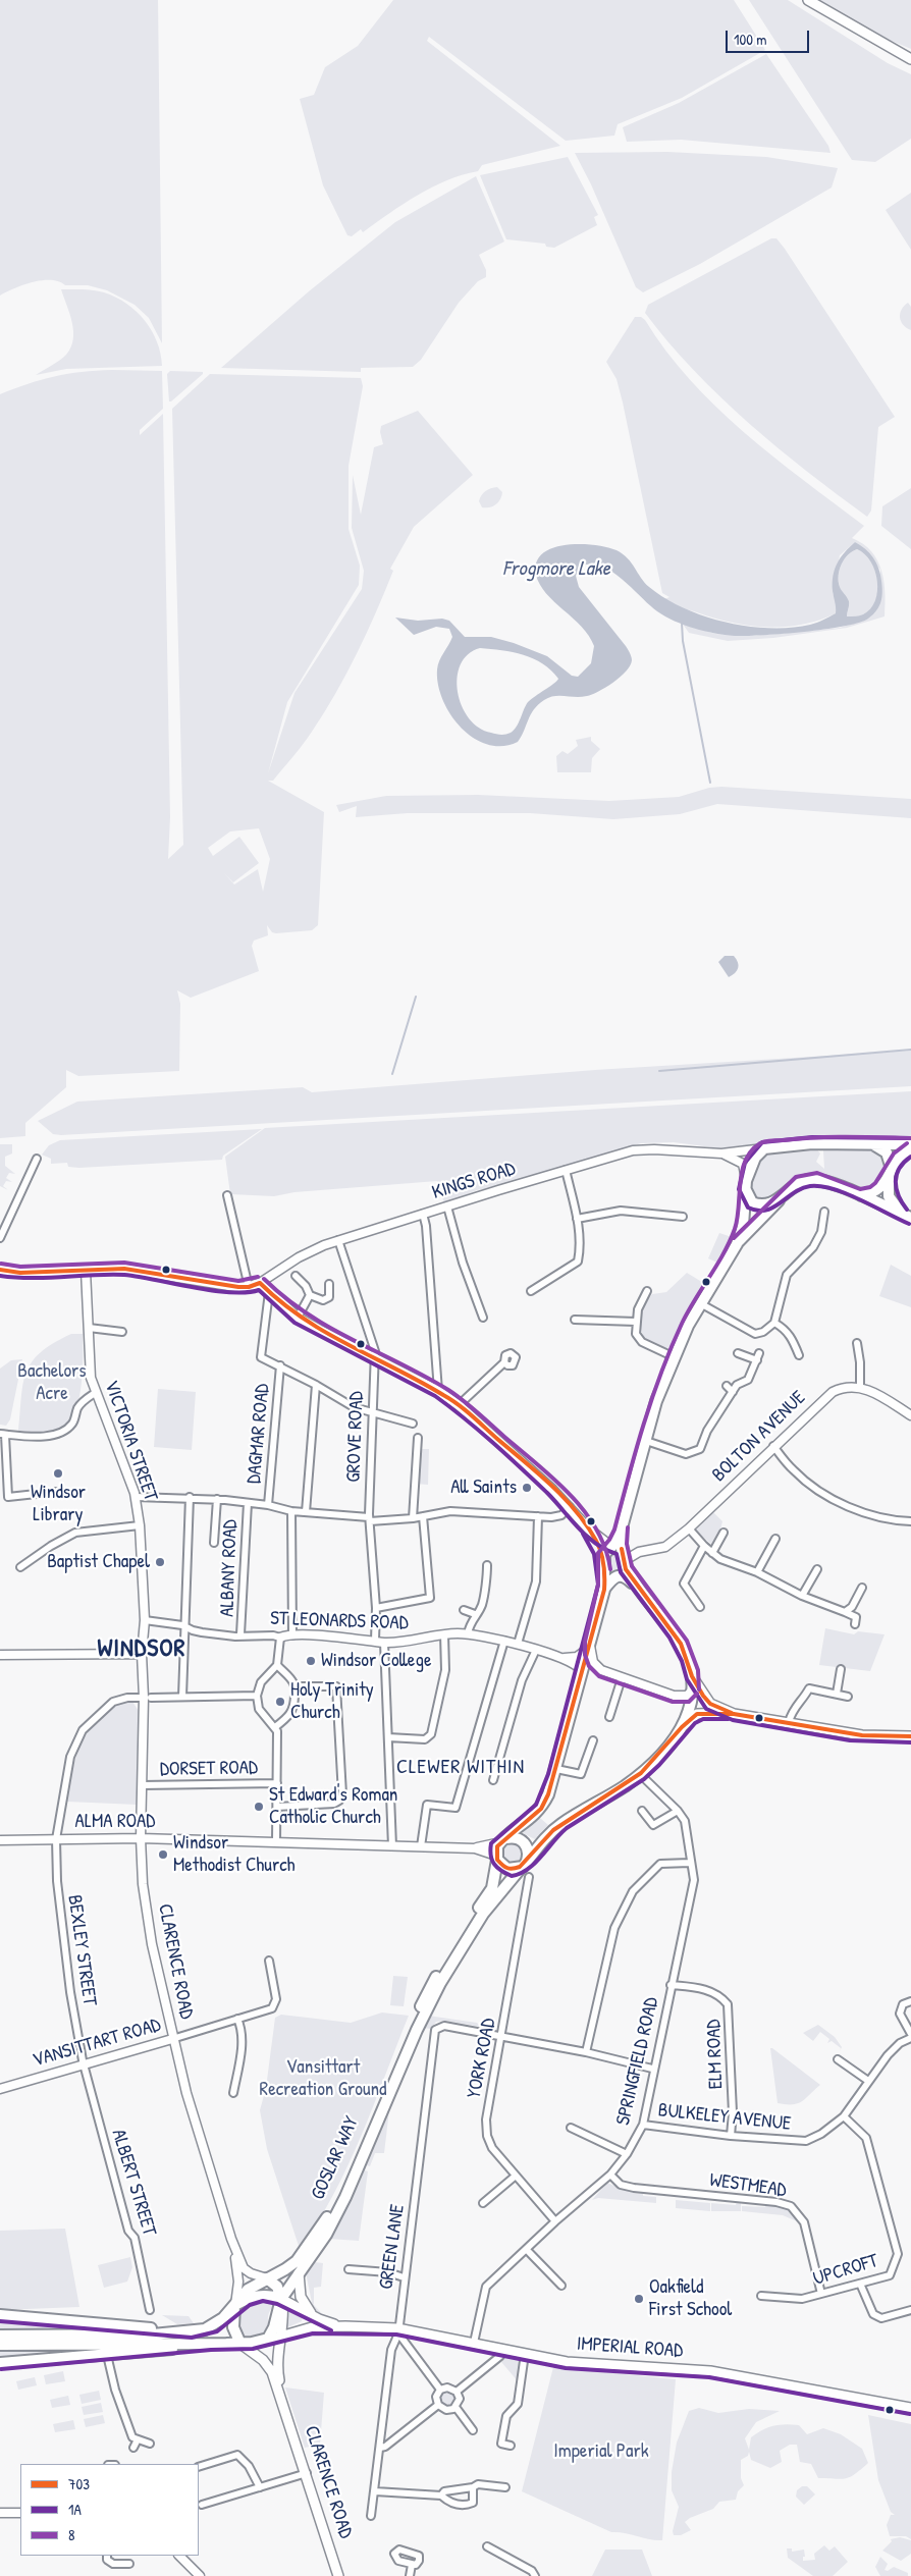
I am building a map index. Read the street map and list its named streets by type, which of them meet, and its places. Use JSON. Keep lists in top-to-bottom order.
{
  "streets": {
    "main road": [
      "KINGS ROAD",
      "CLARENCE ROAD",
      "GOSLAR WAY",
      "IMPERIAL ROAD"
    ],
    "street": [
      "DAGMAR ROAD",
      "GROVE ROAD",
      "BOLTON AVENUE",
      "VICTORIA STREET",
      "ALBANY ROAD",
      "ST LEONARDS ROAD",
      "DORSET ROAD",
      "ALMA ROAD",
      "BEXLEY STREET",
      "VANSITTART ROAD",
      "ELM ROAD",
      "YORK ROAD",
      "SPRINGFIELD ROAD",
      "BULKELEY AVENUE",
      "ALBERT STREET",
      "WESTMEAD",
      "GREEN LANE",
      "UPCROFT"
    ]
  },
  "crossings": [
    ["KINGS ROAD", "GROVE ROAD"],
    ["GROVE ROAD", "ST LEONARDS ROAD"],
    ["BOLTON AVENUE", "GOSLAR WAY"],
    ["VICTORIA STREET", "ST LEONARDS ROAD"],
    ["VICTORIA STREET", "CLARENCE ROAD"],
    ["ALBANY ROAD", "ST LEONARDS ROAD"],
    ["ST LEONARDS ROAD", "CLARENCE ROAD"],
    ["DORSET ROAD", "CLARENCE ROAD"],
    ["ALMA ROAD", "BEXLEY STREET"],
    ["ALMA ROAD", "CLARENCE ROAD"],
    ["ALMA ROAD", "GOSLAR WAY"],
    ["BEXLEY STREET", "CLARENCE ROAD"],
    ["BEXLEY STREET", "VANSITTART ROAD"],
    ["BEXLEY STREET", "ALBERT STREET"],
    ["CLARENCE ROAD", "VANSITTART ROAD"],
    ["CLARENCE ROAD", "GOSLAR WAY"],
    ["CLARENCE ROAD", "IMPERIAL ROAD"],
    ["VANSITTART ROAD", "ALBERT STREET"],
    ["ELM ROAD", "SPRINGFIELD ROAD"],
    ["ELM ROAD", "BULKELEY AVENUE"],
    ["YORK ROAD", "SPRINGFIELD ROAD"],
    ["YORK ROAD", "GREEN LANE"],
    ["SPRINGFIELD ROAD", "BULKELEY AVENUE"],
    ["SPRINGFIELD ROAD", "GOSLAR WAY"],
    ["SPRINGFIELD ROAD", "WESTMEAD"],
    ["SPRINGFIELD ROAD", "GREEN LANE"],
    ["SPRINGFIELD ROAD", "IMPERIAL ROAD"],
    ["BULKELEY AVENUE", "UPCROFT"],
    ["GOSLAR WAY", "IMPERIAL ROAD"],
    ["WESTMEAD", "UPCROFT"],
    ["GREEN LANE", "IMPERIAL ROAD"]
  ],
  "districts": ["WINDSOR", "CLEWER WITHIN"],
  "water": ["Frogmore Lake"],
  "parks": ["Bachelors Acre", "Vansittart Recreation Ground", "Imperial Park"],
  "places": [
    "Windsor Library",
    "All Saints",
    "Baptist Chapel",
    "Windsor College",
    "Holy Trinity Church",
    "St Edward's Roman Catholic Church",
    "Windsor Methodist Church",
    "Oakfield First School"
  ],
  "lines": ["transit line 1A", "transit line 8", "transit line 703"],
  "legend": ["703", "1A", "8"],
  "scale_bar": "100 m"
}
